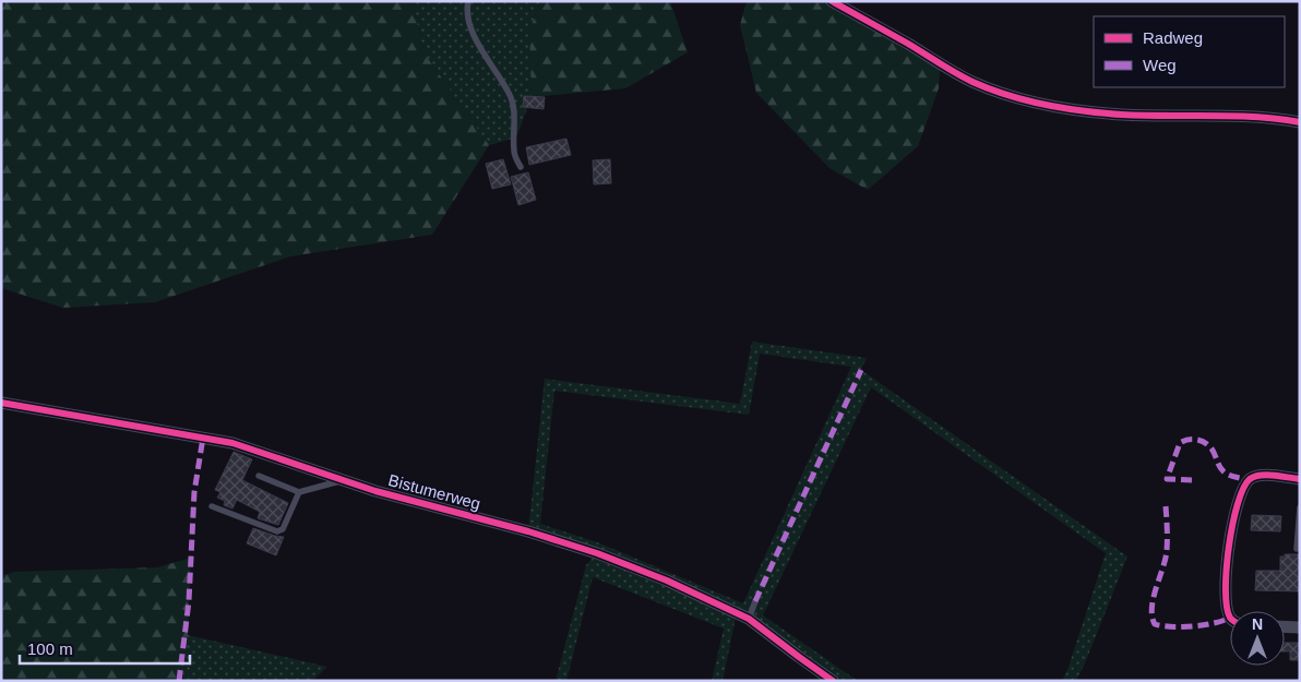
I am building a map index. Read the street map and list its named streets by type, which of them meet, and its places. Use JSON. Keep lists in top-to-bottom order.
{
  "streets": {
    "street": ["Bistumerweg"]
  },
  "legend": ["Radweg", "Weg"],
  "scale_bar": "100 m",
  "north": "top"
}
